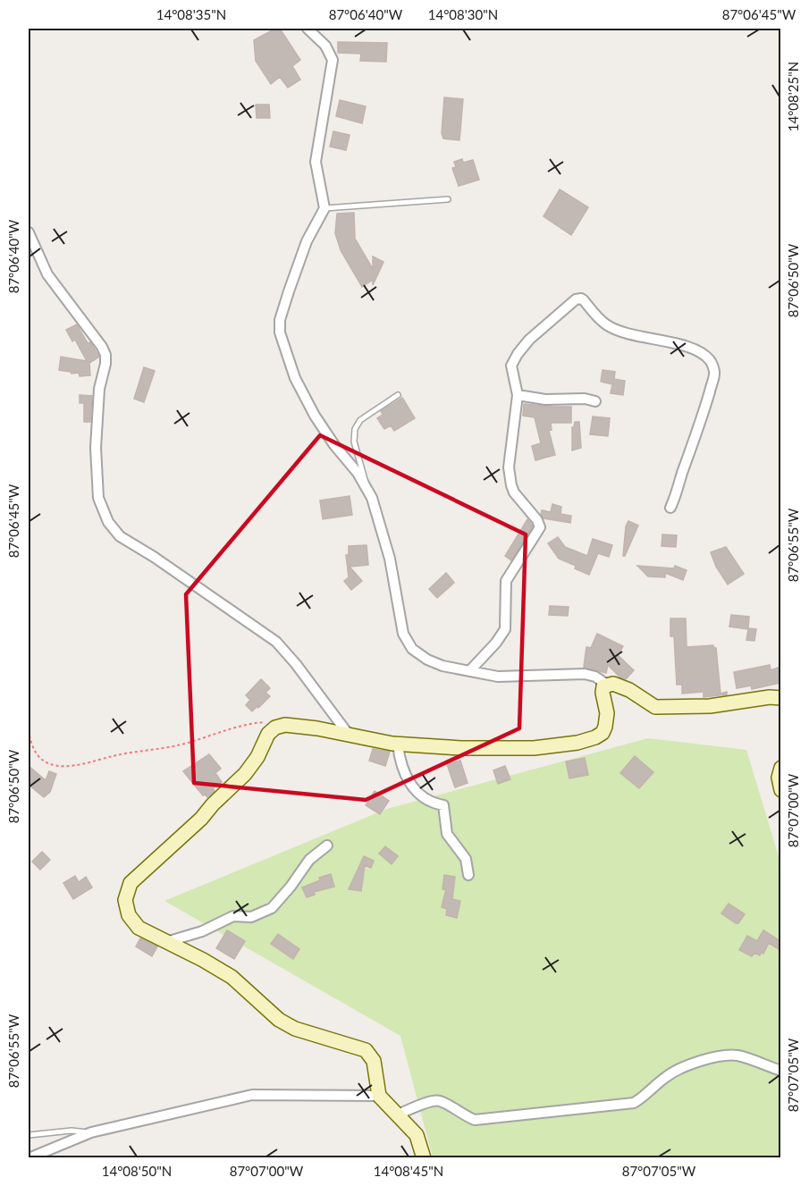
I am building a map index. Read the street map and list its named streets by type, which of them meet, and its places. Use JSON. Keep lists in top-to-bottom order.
{
  "coordinates": [
    "14°08'35\"N",
    "87°06'40\"W",
    "14°08'30\"N",
    "87°06'45\"W",
    "14°08'25\"N",
    "87°06'50\"W",
    "87°06'55\"W",
    "87°07'00\"W",
    "87°07'05\"W",
    "14°08'50\"N",
    "14°08'45\"N"
  ]
}
